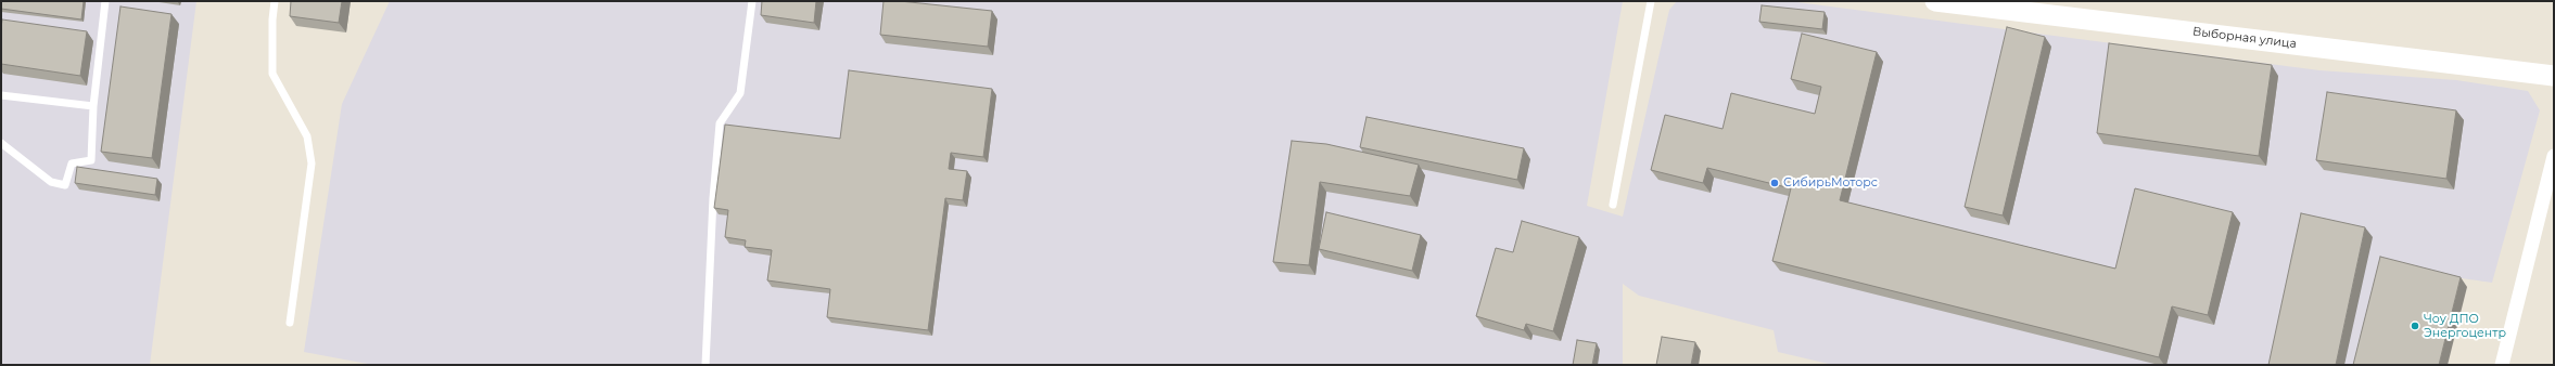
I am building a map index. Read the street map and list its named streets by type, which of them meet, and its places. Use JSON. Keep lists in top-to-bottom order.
{
  "streets": {
    "main road": ["Выборная улица"]
  },
  "places": ["СибирьМоторс", "Чоу ДПО Энергоцентр"]
}
